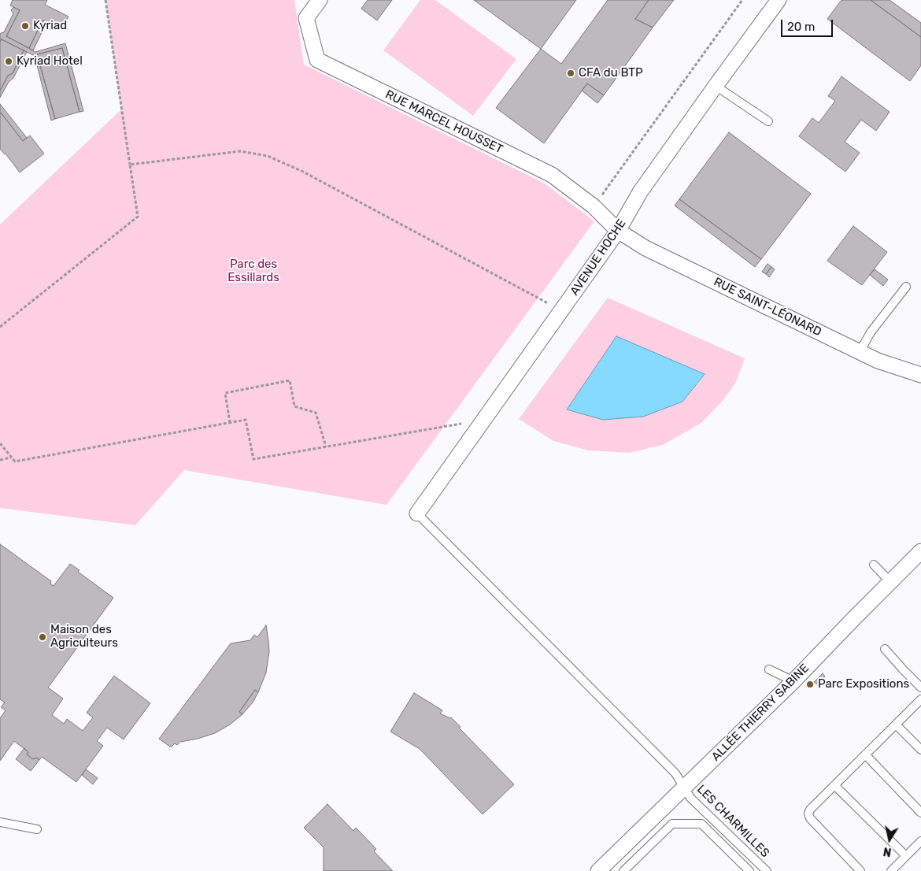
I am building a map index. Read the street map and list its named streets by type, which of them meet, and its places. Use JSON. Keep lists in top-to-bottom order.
{
  "streets": {
    "street": [
      "RUE MARCEL HOUSSET",
      "AVENUE HOCHE",
      "RUE SAINT-LÉONARD",
      "ALLÉE THIERRY SABINE"
    ],
    "lane": ["LES CHARMILLES"]
  },
  "crossings": [
    ["RUE MARCEL HOUSSET", "AVENUE HOCHE"],
    ["RUE MARCEL HOUSSET", "RUE SAINT-LÉONARD"],
    ["AVENUE HOCHE", "RUE SAINT-LÉONARD"],
    ["AVENUE HOCHE", "LES CHARMILLES"],
    ["ALLÉE THIERRY SABINE", "LES CHARMILLES"]
  ],
  "parks": ["Parc des Essillards"],
  "places": [
    "Kyriad",
    "Kyriad Hotel",
    "CFA du BTP",
    "Maison des Agriculteurs",
    "Parc Expositions"
  ],
  "scale_bar": "20 m",
  "north": "bottom"
}
